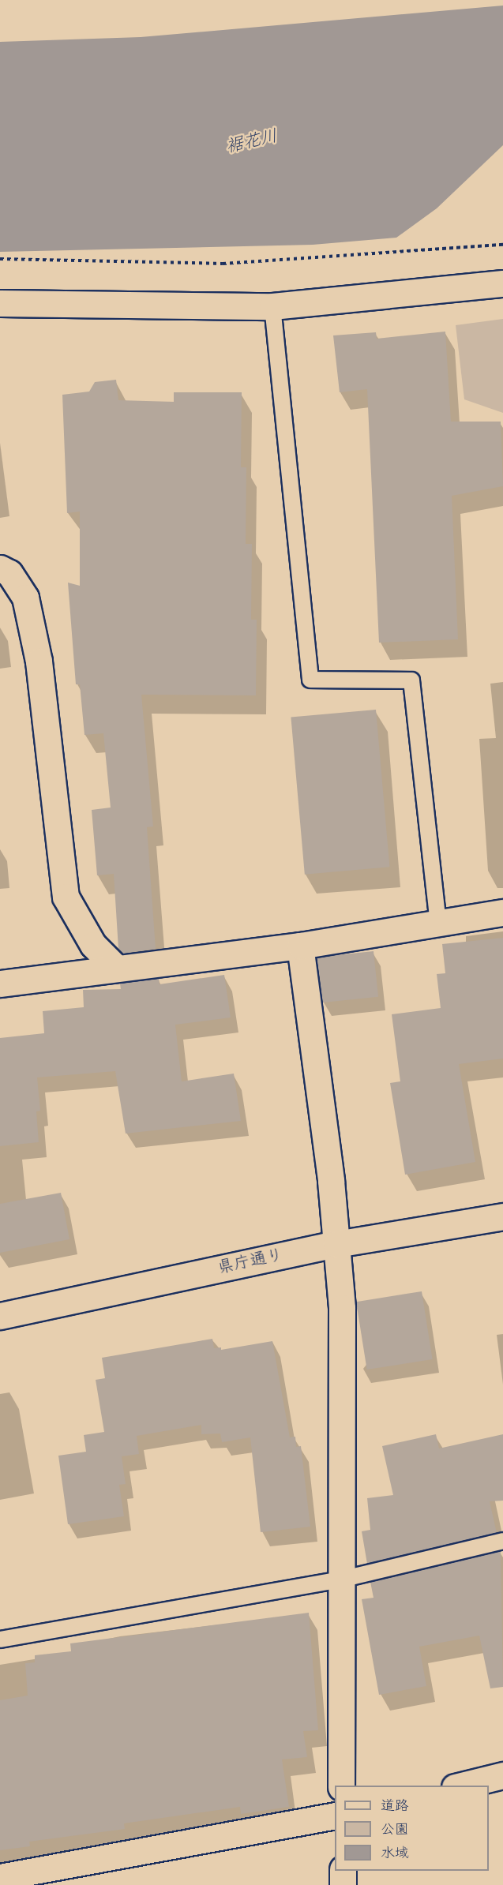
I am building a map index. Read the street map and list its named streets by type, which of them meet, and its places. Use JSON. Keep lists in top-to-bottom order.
{
  "streets": {
    "main road": ["県庁通り"]
  },
  "water": ["裾花川"],
  "legend": ["道路", "公園", "水域"]
}
